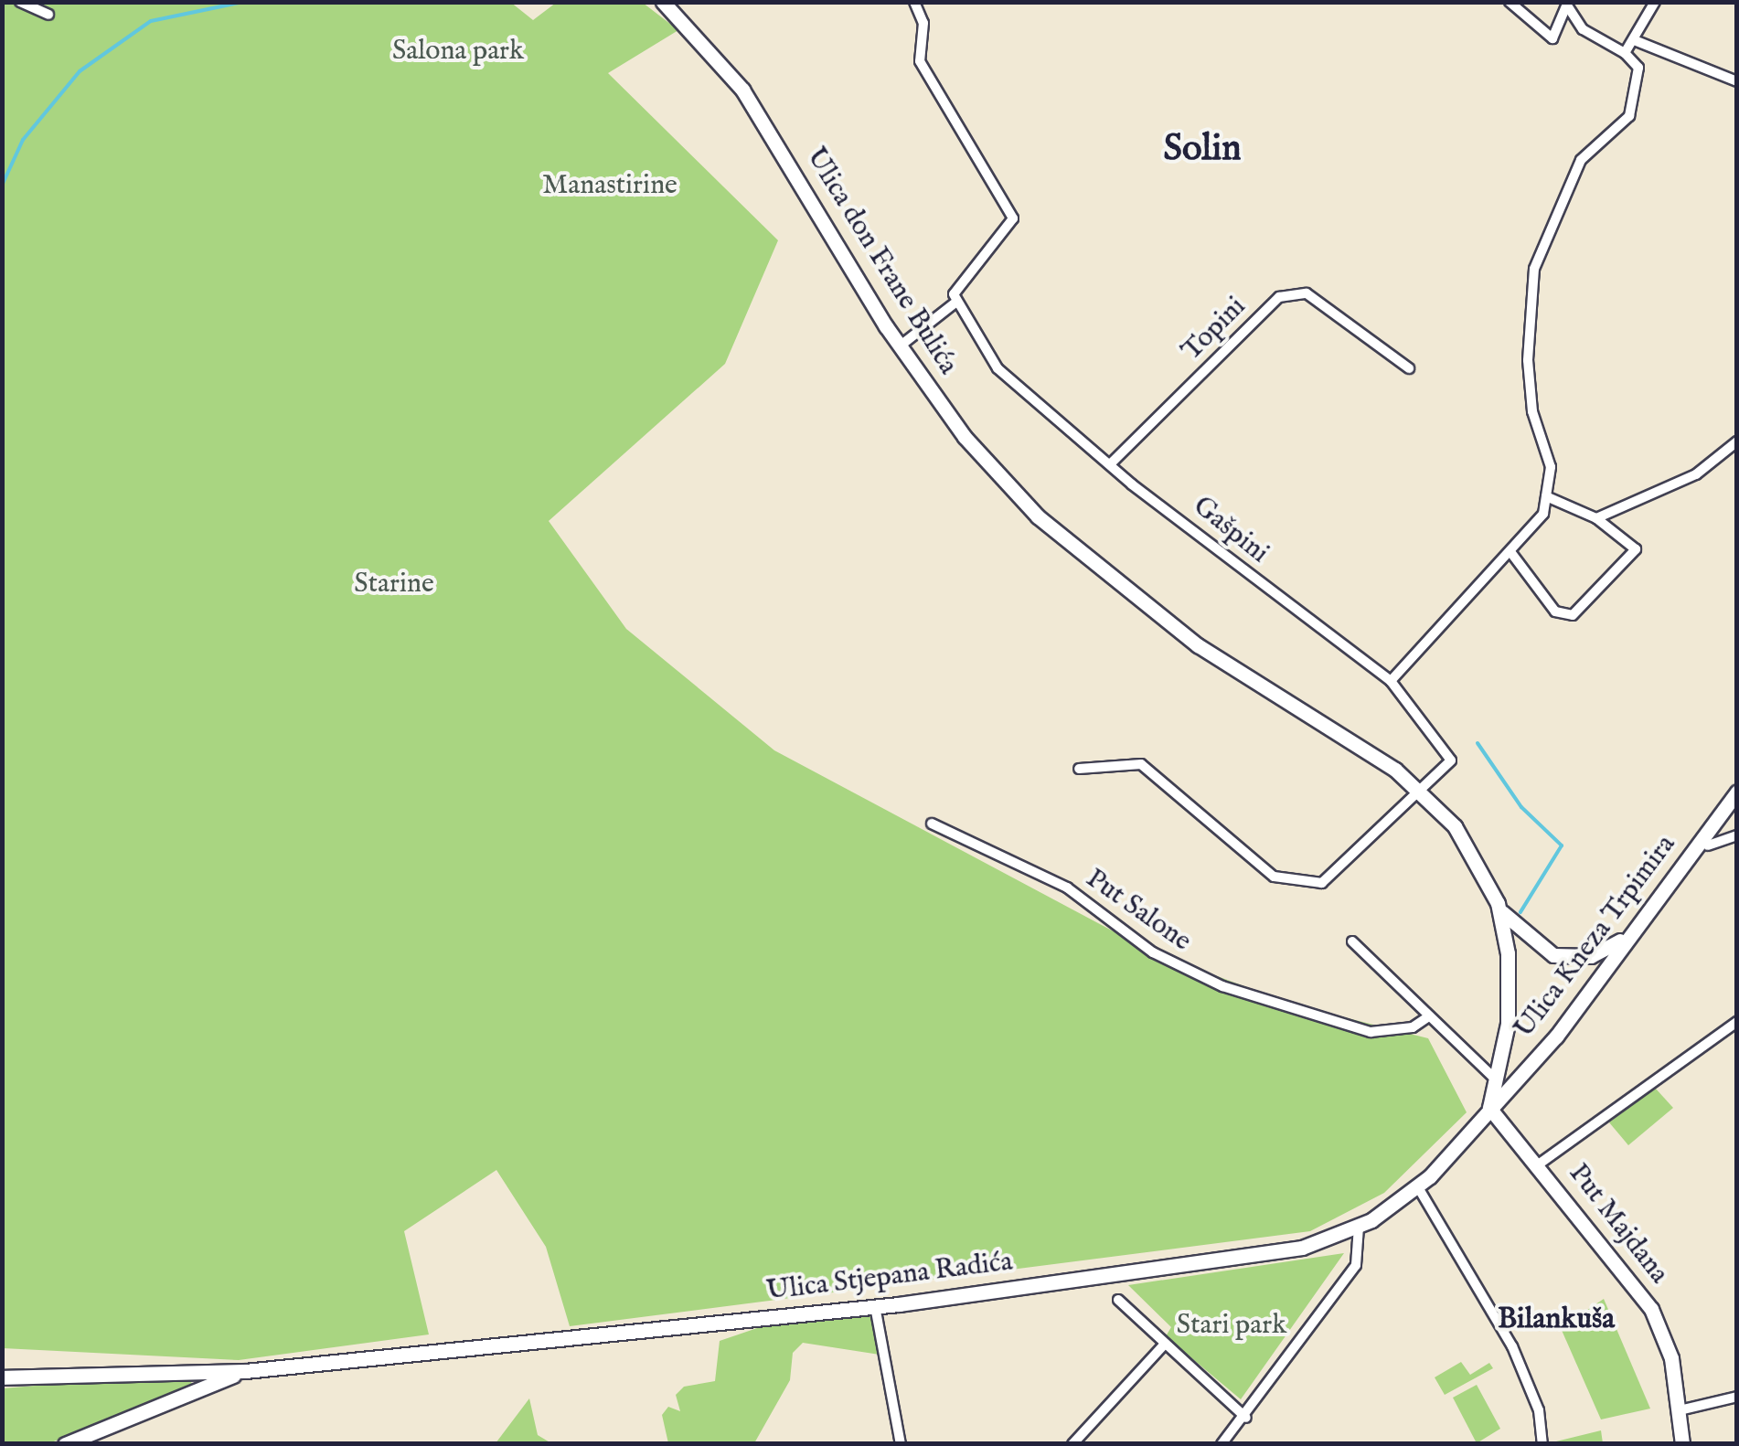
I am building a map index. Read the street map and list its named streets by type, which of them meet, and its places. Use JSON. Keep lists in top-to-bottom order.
{
  "streets": {
    "main road": [
      "Ulica don Frane Bulića",
      "Ulica Kneza Trpimira",
      "Put Majdana",
      "Ulica Stjepana Radića"
    ],
    "street": ["Topini", "Gašpini", "Put Salone"]
  },
  "crossings": [
    ["Ulica don Frane Bulića", "Gašpini"],
    ["Ulica don Frane Bulića", "Ulica Kneza Trpimira"],
    ["Ulica don Frane Bulića", "Put Majdana"],
    ["Ulica don Frane Bulića", "Ulica Stjepana Radića"],
    ["Topini", "Gašpini"],
    ["Ulica Kneza Trpimira", "Put Majdana"],
    ["Ulica Kneza Trpimira", "Ulica Stjepana Radića"],
    ["Put Majdana", "Ulica Stjepana Radića"]
  ],
  "districts": ["Solin", "Bilankuša"],
  "parks": [
    "Salona park",
    "Manastirine",
    "Starine",
    "Stari park"
  ]
}
